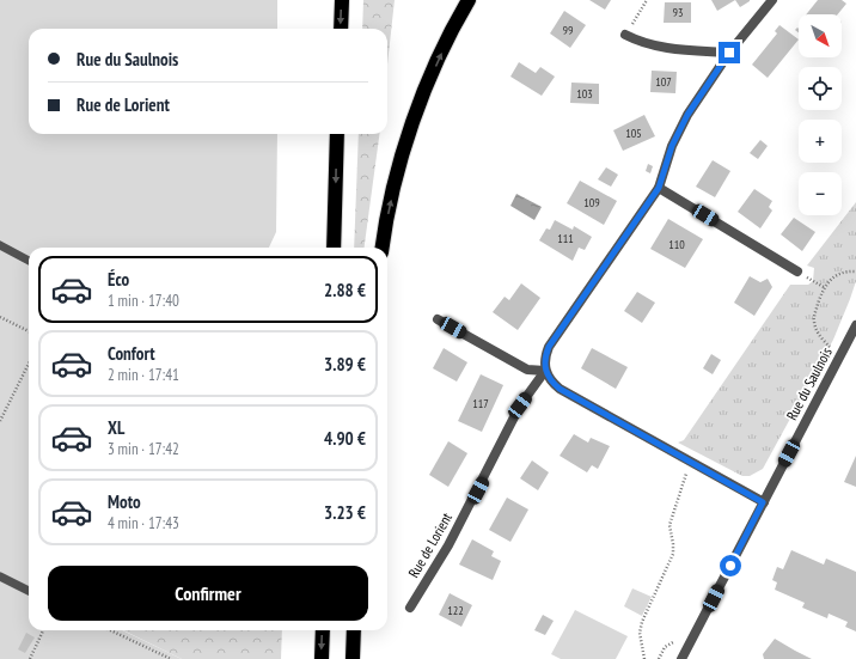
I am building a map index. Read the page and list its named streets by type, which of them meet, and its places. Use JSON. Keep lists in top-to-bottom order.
{
  "streets": {
    "street": ["Rue du Saulnois", "Rue de Lorient"]
  },
  "house_numbers": [
    "93",
    "99",
    "107",
    "103",
    "105",
    "109",
    "111",
    "110",
    "117",
    "122"
  ],
  "north": "bottom right",
  "page": {
    "map_buttons": ["+", "−"],
    "banner": ["Rue du Saulnois", "Rue de Lorient"],
    "list": [
      {
        "name": "Éco",
        "note": "1 min · 17:40",
        "value": "2.88 €"
      },
      {
        "name": "Confort",
        "note": "2 min · 17:41",
        "value": "3.89 €"
      },
      {
        "name": "XL",
        "note": "3 min · 17:42",
        "value": "4.90 €"
      },
      {
        "name": "Moto",
        "note": "4 min · 17:43",
        "value": "3.23 €"
      }
    ],
    "buttons": "Confirmer"
  }
}
